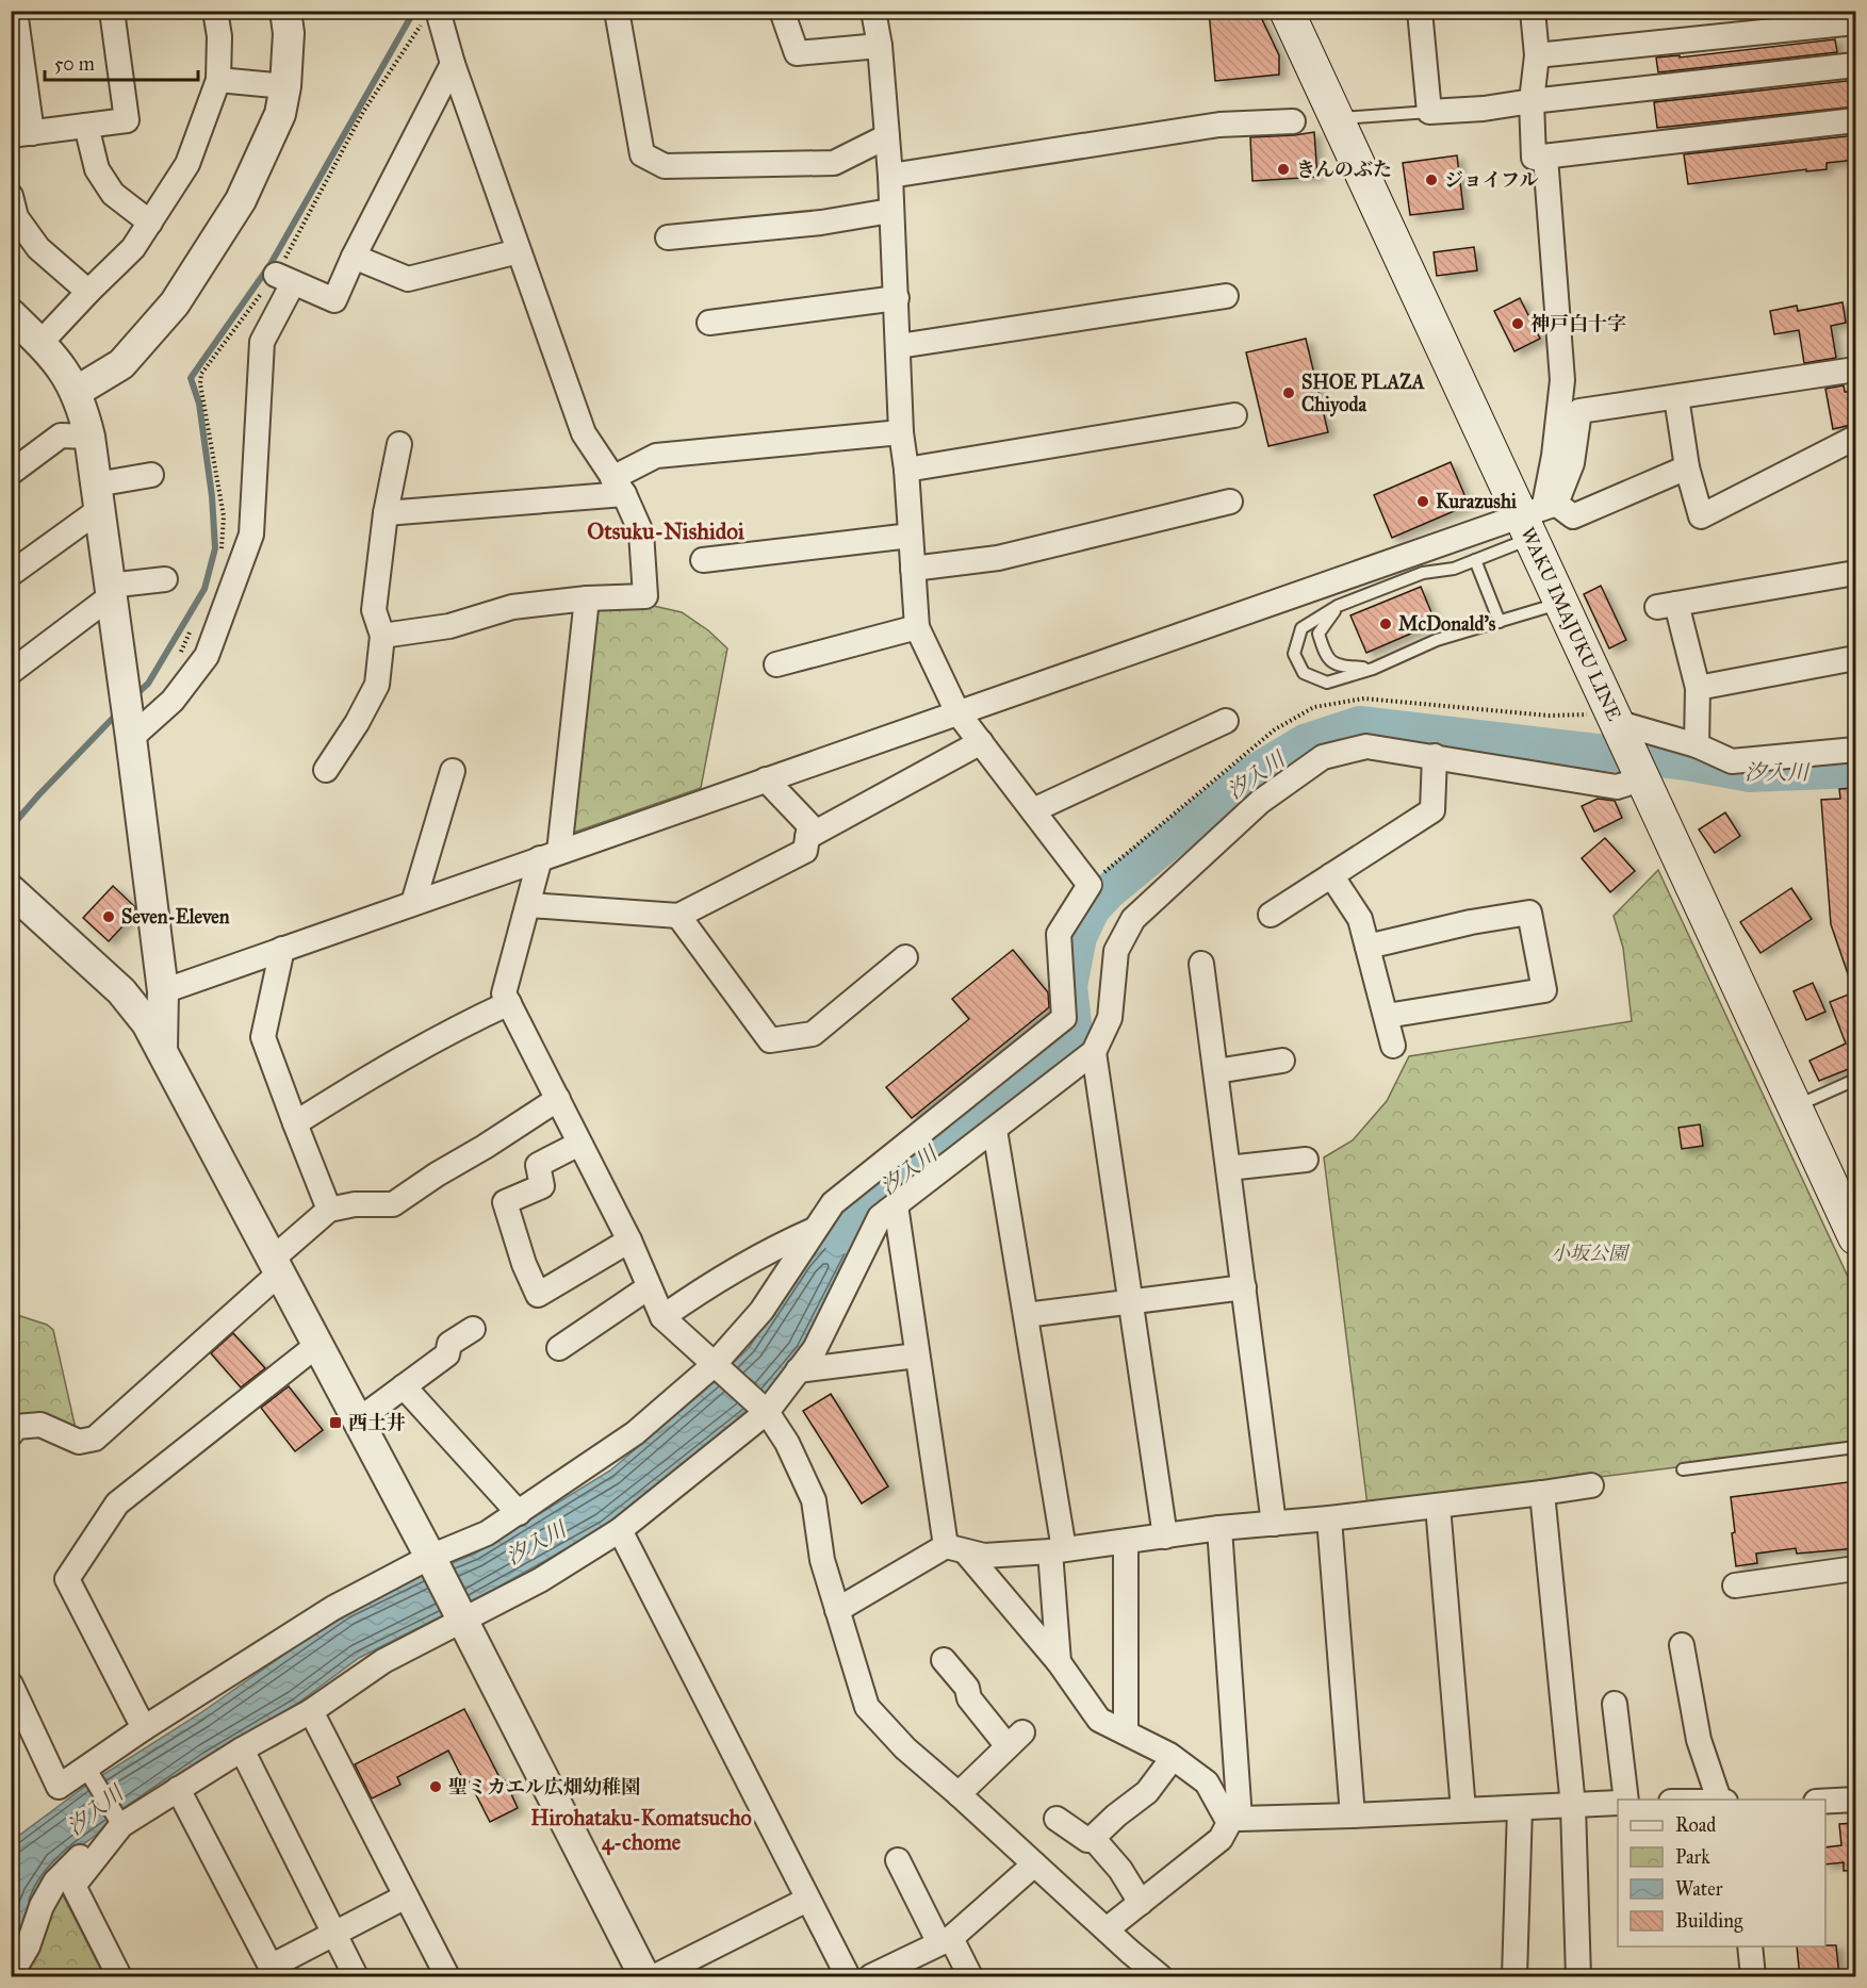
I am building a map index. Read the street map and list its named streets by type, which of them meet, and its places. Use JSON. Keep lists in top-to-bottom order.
{
  "streets": {
    "main road": ["WAKU IMAJUKU LINE"]
  },
  "districts": ["Otsuku-Nishidoi", "Hirohataku-Komatsucho 4-chome"],
  "water": ["汐入川"],
  "parks": ["小坂公園"],
  "places": {
    "other": [
      "きんのぶた",
      "ジョイフル",
      "神戸白十字",
      "SHOE PLAZA Chiyoda",
      "Kurazushi",
      "McDonald's",
      "Seven-Eleven",
      "聖ミカエル広畑幼稚園"
    ],
    "transit": ["西土井"]
  },
  "legend": [
    "Road",
    "Park",
    "Water",
    "Building"
  ],
  "scale_bar": "50 m"
}
